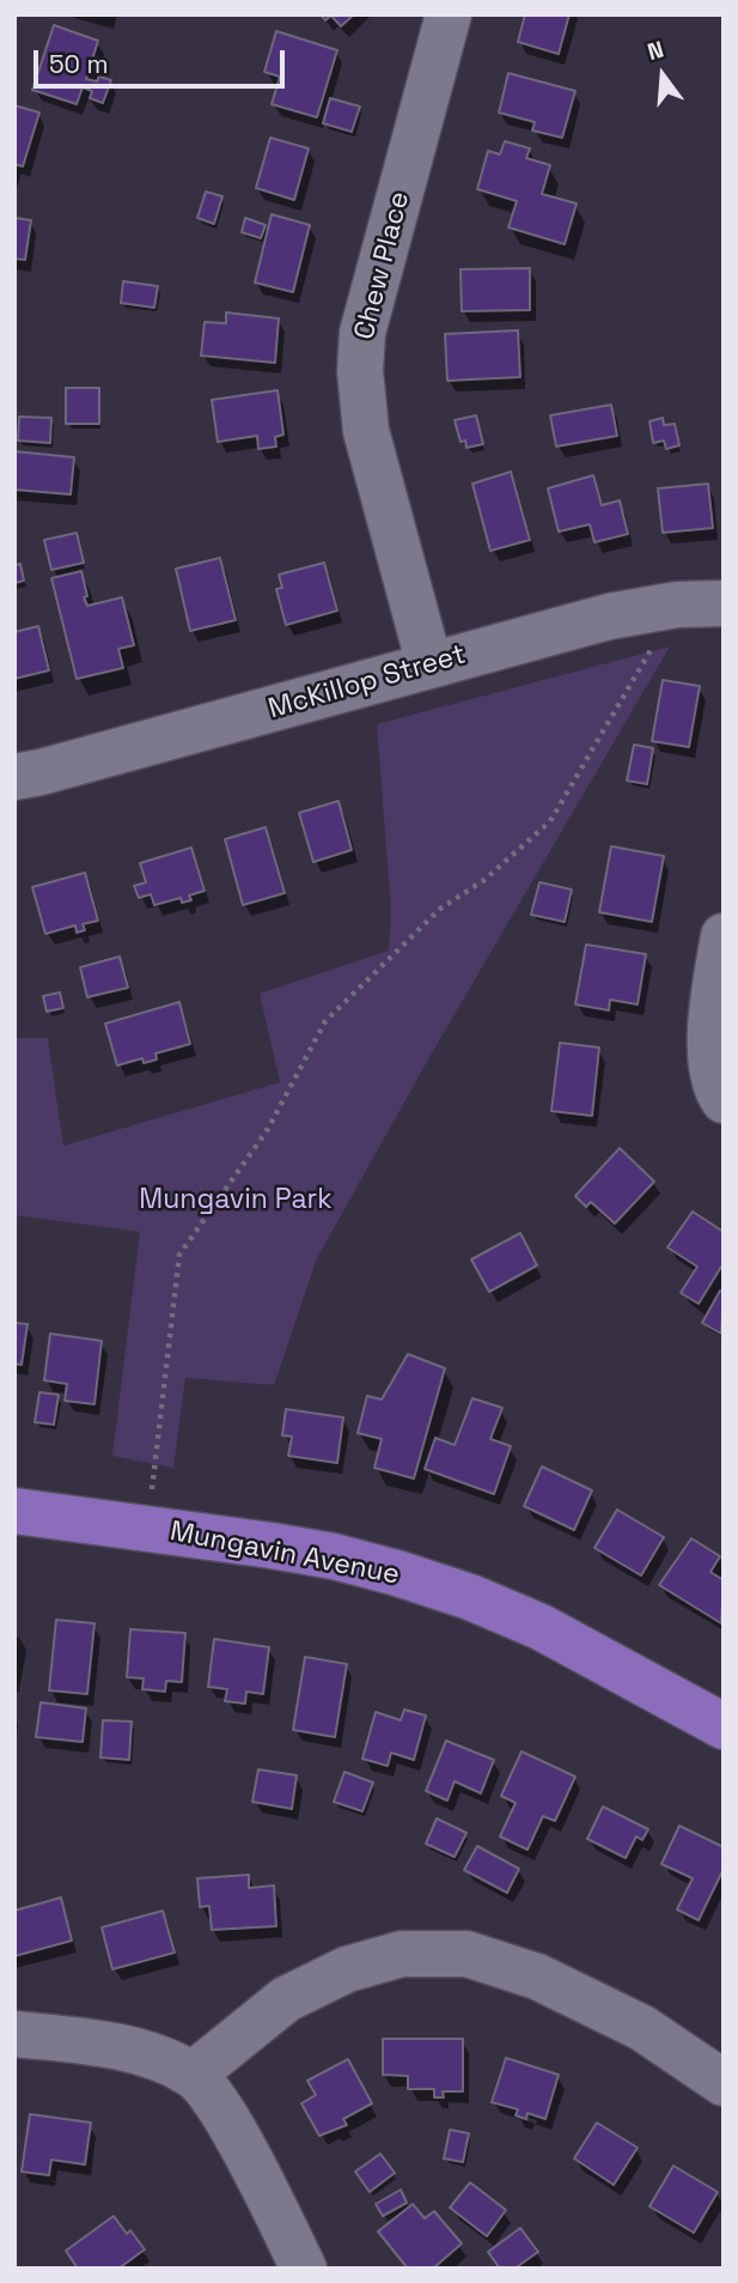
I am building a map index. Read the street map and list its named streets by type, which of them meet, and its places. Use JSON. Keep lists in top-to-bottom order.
{
  "streets": {
    "main road": ["Mungavin Avenue"],
    "street": ["Chew Place", "McKillop Street"]
  },
  "crossings": [
    ["Chew Place", "McKillop Street"]
  ],
  "parks": ["Mungavin Park"],
  "scale_bar": "50 m",
  "north": "top"
}
